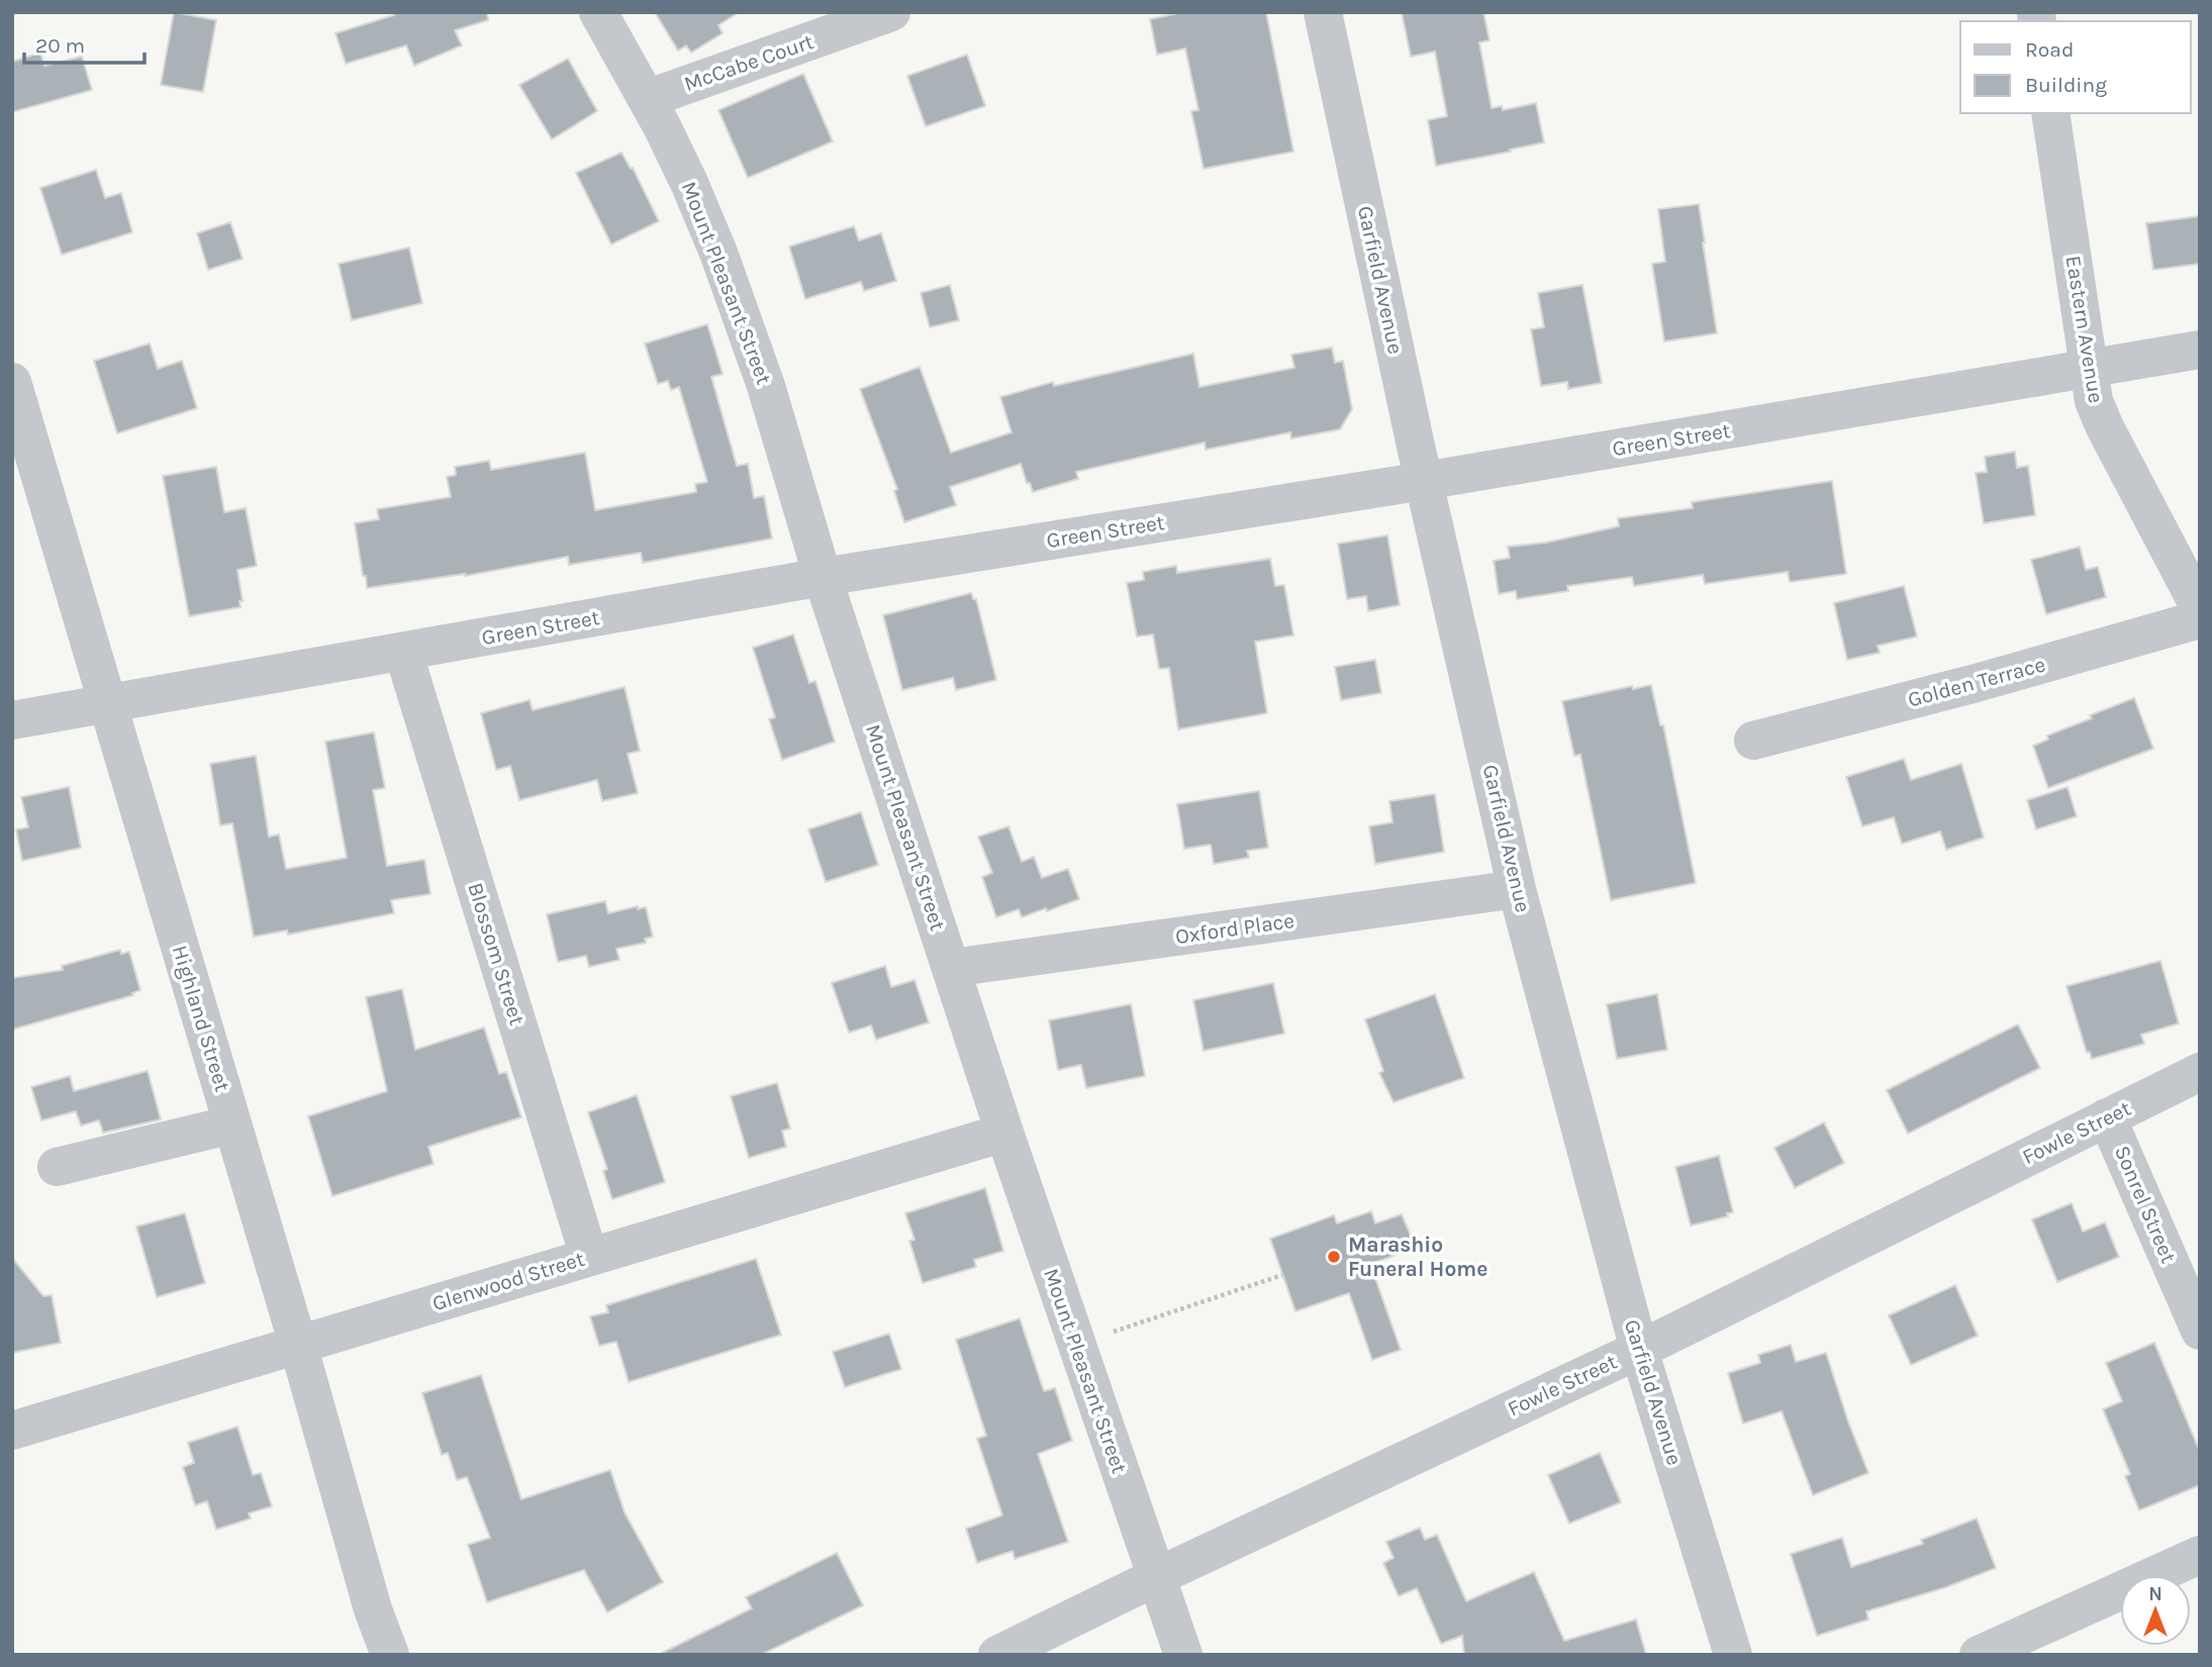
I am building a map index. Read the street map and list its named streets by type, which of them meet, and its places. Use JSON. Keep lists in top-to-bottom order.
{
  "streets": {
    "street": [
      "McCabe Court",
      "Garfield Avenue",
      "Mount Pleasant Street",
      "Eastern Avenue",
      "Green Street",
      "Golden Terrace",
      "Oxford Place",
      "Blossom Street",
      "Highland Street",
      "Fowle Street",
      "Sonrel Street",
      "Glenwood Street"
    ]
  },
  "crossings": [
    ["McCabe Court", "Mount Pleasant Street"],
    ["Garfield Avenue", "Green Street"],
    ["Garfield Avenue", "Oxford Place"],
    ["Garfield Avenue", "Fowle Street"],
    ["Mount Pleasant Street", "Green Street"],
    ["Mount Pleasant Street", "Oxford Place"],
    ["Mount Pleasant Street", "Fowle Street"],
    ["Mount Pleasant Street", "Glenwood Street"],
    ["Eastern Avenue", "Green Street"],
    ["Green Street", "Blossom Street"],
    ["Green Street", "Highland Street"],
    ["Blossom Street", "Glenwood Street"],
    ["Highland Street", "Glenwood Street"],
    ["Fowle Street", "Sonrel Street"]
  ],
  "places": ["Marashio Funeral Home"],
  "legend": ["Road", "Building"],
  "scale_bar": "20 m",
  "north": "top"
}
